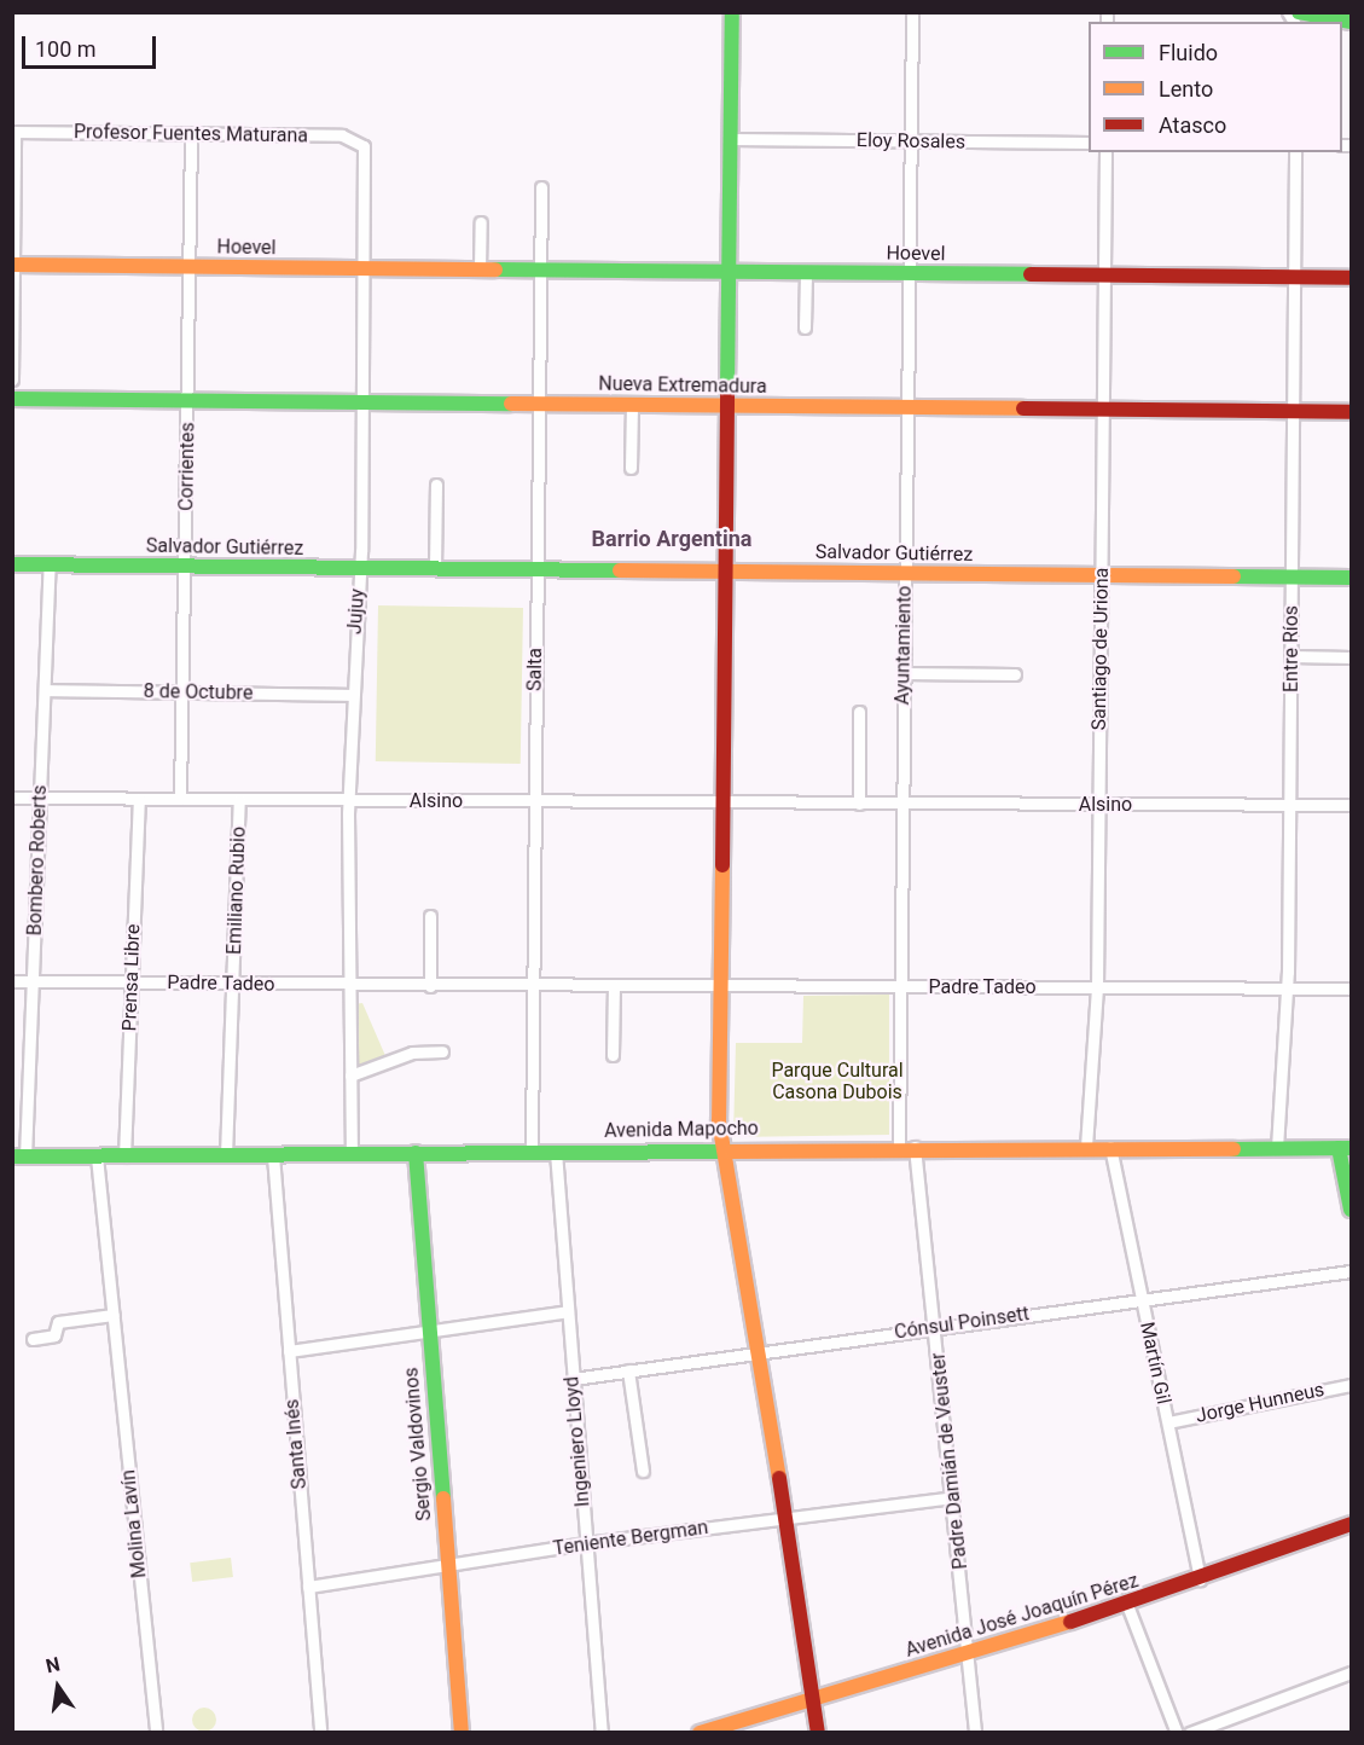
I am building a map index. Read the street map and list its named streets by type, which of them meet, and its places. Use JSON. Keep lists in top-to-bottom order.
{
  "streets": {
    "main road": [
      "Hoevel",
      "Nueva Extremadura",
      "Salvador Gutiérrez",
      "Avenida Mapocho",
      "Sergio Valdovinos",
      "Avenida José Joaquín Pérez"
    ],
    "street": [
      "Profesor Fuentes Maturana",
      "Eloy Rosales",
      "Corrientes",
      "Jujuy",
      "Ayuntamiento",
      "Santiago de Uriona",
      "Entre Ríos",
      "Salta",
      "8 de Octubre",
      "Alsino",
      "Bombero Roberts",
      "Emiliano Rubio",
      "Prensa Libre",
      "Padre Tadeo",
      "Cónsul Poinsett",
      "Martín Gil",
      "Jorge Hunneus",
      "Ingeniero Lloyd",
      "Santa Inés",
      "Padre Damián de Veuster",
      "Molina Lavín",
      "Teniente Bergman"
    ]
  },
  "crossings": [
    ["Profesor Fuentes Maturana", "Corrientes"],
    ["Profesor Fuentes Maturana", "Jujuy"],
    ["Eloy Rosales", "Ayuntamiento"],
    ["Hoevel", "Corrientes"],
    ["Hoevel", "Jujuy"],
    ["Hoevel", "Ayuntamiento"],
    ["Hoevel", "Santiago de Uriona"],
    ["Hoevel", "Entre Ríos"],
    ["Hoevel", "Salta"],
    ["Nueva Extremadura", "Corrientes"],
    ["Nueva Extremadura", "Jujuy"],
    ["Nueva Extremadura", "Ayuntamiento"],
    ["Nueva Extremadura", "Santiago de Uriona"],
    ["Nueva Extremadura", "Entre Ríos"],
    ["Nueva Extremadura", "Salta"],
    ["Corrientes", "Salvador Gutiérrez"],
    ["Corrientes", "8 de Octubre"],
    ["Corrientes", "Alsino"],
    ["Salvador Gutiérrez", "Jujuy"],
    ["Salvador Gutiérrez", "Ayuntamiento"],
    ["Salvador Gutiérrez", "Santiago de Uriona"],
    ["Salvador Gutiérrez", "Entre Ríos"],
    ["Salvador Gutiérrez", "Salta"],
    ["Salvador Gutiérrez", "Bombero Roberts"],
    ["Jujuy", "8 de Octubre"],
    ["Jujuy", "Alsino"],
    ["Jujuy", "Padre Tadeo"],
    ["Jujuy", "Avenida Mapocho"],
    ["Ayuntamiento", "Alsino"],
    ["Ayuntamiento", "Padre Tadeo"],
    ["Ayuntamiento", "Avenida Mapocho"],
    ["Ayuntamiento", "Padre Damián de Veuster"],
    ["Santiago de Uriona", "Alsino"],
    ["Santiago de Uriona", "Padre Tadeo"],
    ["Santiago de Uriona", "Avenida Mapocho"],
    ["Entre Ríos", "Alsino"],
    ["Entre Ríos", "Padre Tadeo"],
    ["Entre Ríos", "Avenida Mapocho"],
    ["Salta", "Alsino"],
    ["Salta", "Padre Tadeo"],
    ["Salta", "Avenida Mapocho"],
    ["8 de Octubre", "Bombero Roberts"],
    ["Alsino", "Bombero Roberts"],
    ["Alsino", "Emiliano Rubio"],
    ["Alsino", "Prensa Libre"],
    ["Bombero Roberts", "Padre Tadeo"],
    ["Bombero Roberts", "Avenida Mapocho"],
    ["Emiliano Rubio", "Padre Tadeo"],
    ["Emiliano Rubio", "Avenida Mapocho"],
    ["Prensa Libre", "Padre Tadeo"],
    ["Prensa Libre", "Avenida Mapocho"],
    ["Avenida Mapocho", "Martín Gil"],
    ["Avenida Mapocho", "Ingeniero Lloyd"],
    ["Avenida Mapocho", "Santa Inés"],
    ["Avenida Mapocho", "Sergio Valdovinos"],
    ["Avenida Mapocho", "Padre Damián de Veuster"],
    ["Avenida Mapocho", "Molina Lavín"],
    ["Cónsul Poinsett", "Martín Gil"],
    ["Cónsul Poinsett", "Ingeniero Lloyd"],
    ["Cónsul Poinsett", "Padre Damián de Veuster"],
    ["Martín Gil", "Jorge Hunneus"],
    ["Martín Gil", "Avenida José Joaquín Pérez"],
    ["Ingeniero Lloyd", "Teniente Bergman"],
    ["Santa Inés", "Teniente Bergman"],
    ["Sergio Valdovinos", "Teniente Bergman"],
    ["Padre Damián de Veuster", "Teniente Bergman"],
    ["Padre Damián de Veuster", "Avenida José Joaquín Pérez"]
  ],
  "districts": ["Barrio Argentina"],
  "parks": ["Parque Cultural Casona Dubois"],
  "legend": ["Fluido", "Lento", "Atasco"],
  "scale_bar": "100 m",
  "north": "top"
}
